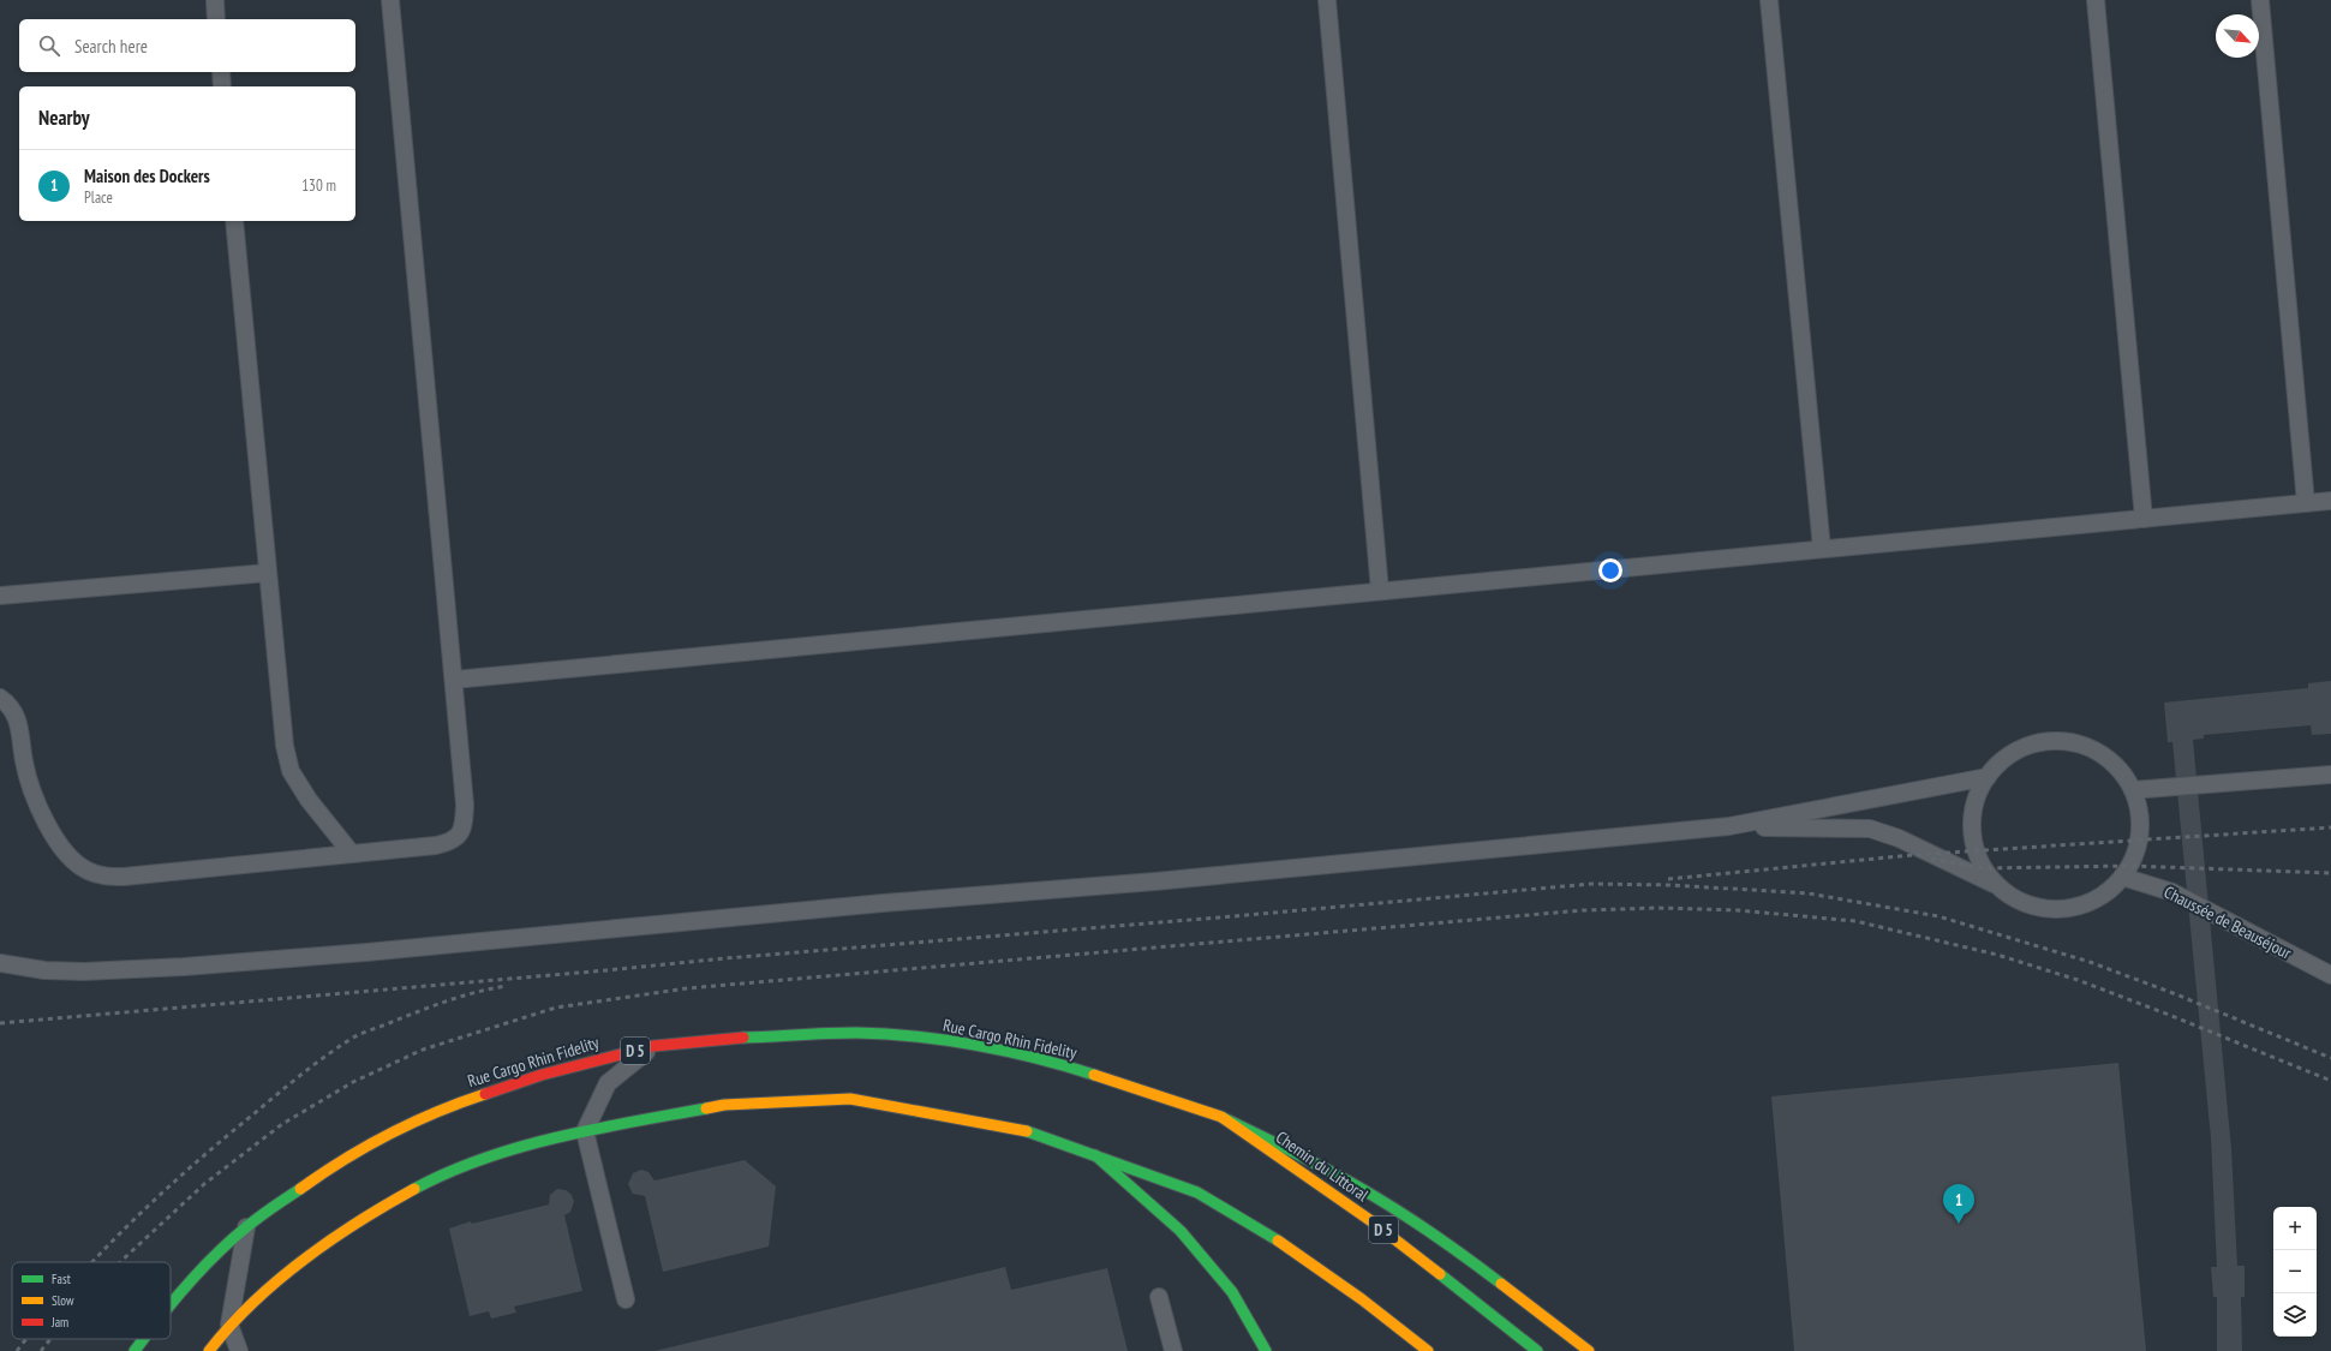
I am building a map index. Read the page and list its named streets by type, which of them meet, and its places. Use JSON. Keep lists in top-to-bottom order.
{
  "streets": {
    "main road": ["Rue Cargo Rhin Fidelity", "D 5", "Chemin du Littoral"],
    "lane": ["Chaussée de Beauséjour"]
  },
  "crossings": [
    ["Rue Cargo Rhin Fidelity", "Chemin du Littoral"]
  ],
  "legend": ["Fast", "Slow", "Jam"],
  "north": "bottom right",
  "page": {
    "search": "Search here",
    "heading": "Nearby",
    "list": [
      {
        "mark": "1",
        "name": "Maison des Dockers",
        "note": "Place",
        "value": "130 m"
      }
    ],
    "pins": "1",
    "map_buttons": ["+", "−"]
  }
}
